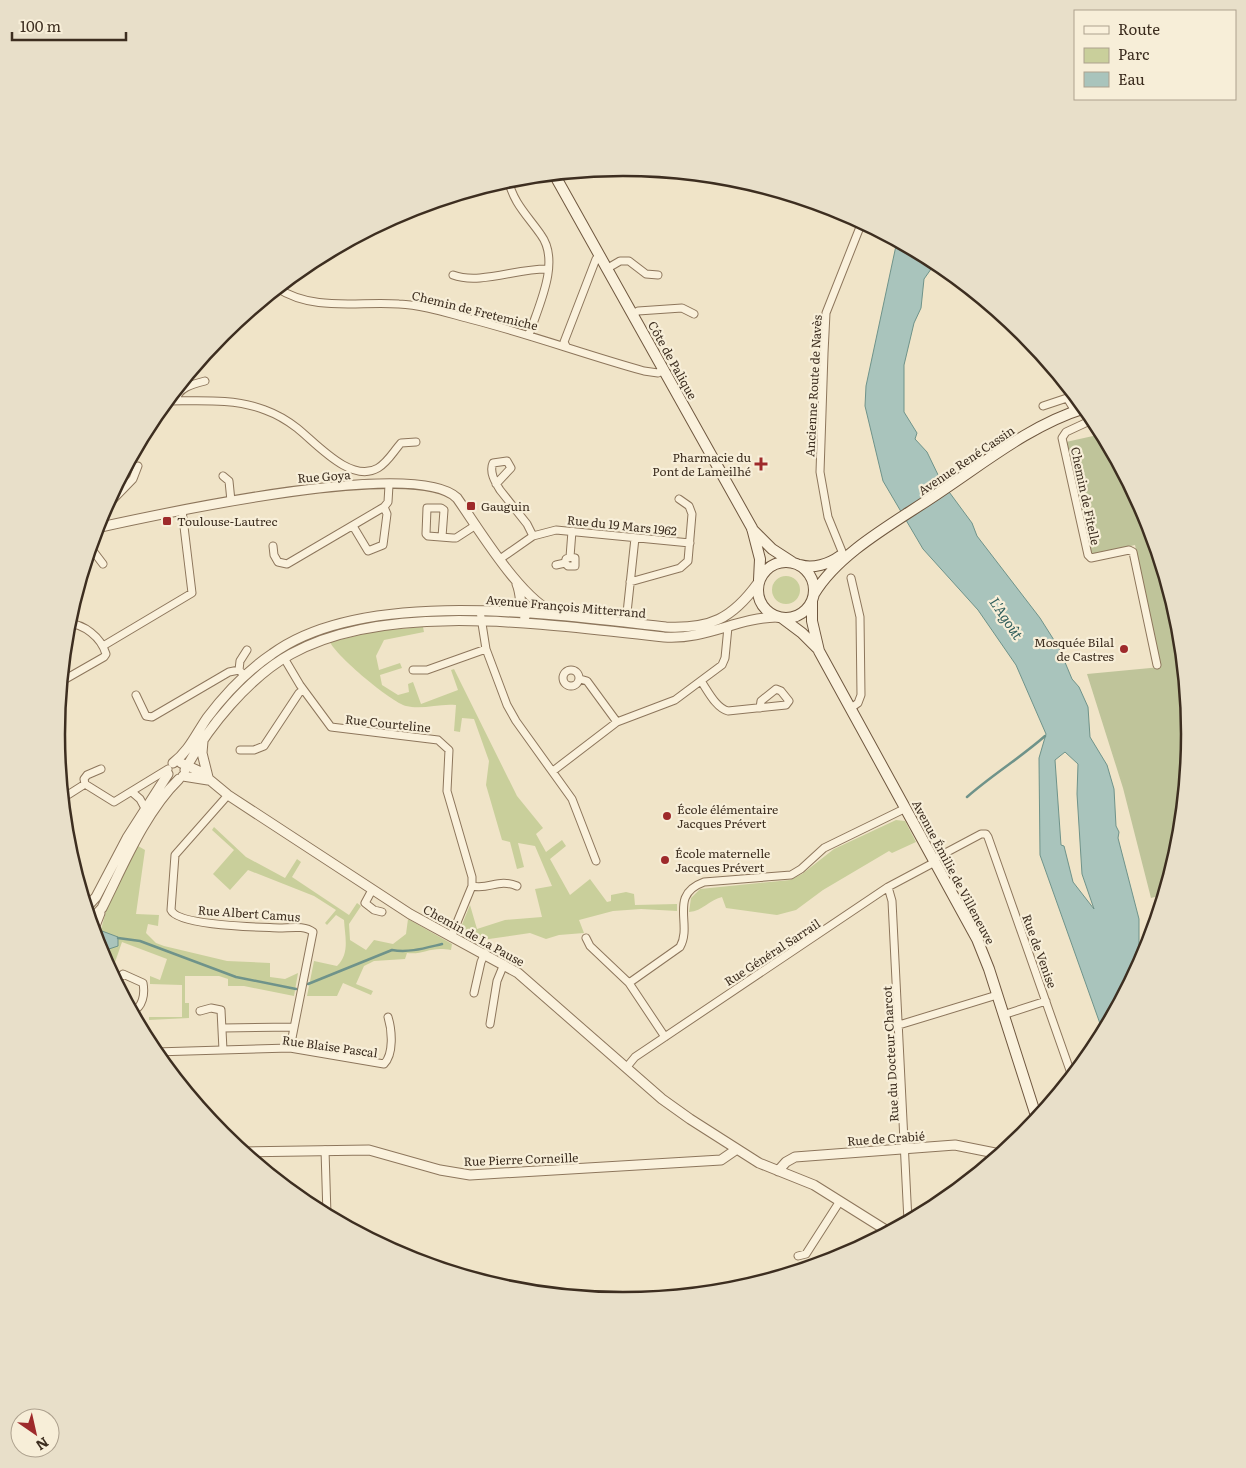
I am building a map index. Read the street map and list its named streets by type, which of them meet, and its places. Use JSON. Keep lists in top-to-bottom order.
{
  "streets": {
    "main road": ["Côte de Palique", "Avenue René Cassin", "Avenue Émilie de Villeneuve"],
    "street": [
      "Chemin de Fretemiche",
      "Ancienne Route de Navès",
      "Rue Goya",
      "Chemin de Fitelle",
      "Rue du 19 Mars 1962",
      "Avenue François Mitterrand",
      "Rue Courteline",
      "Rue Albert Camus",
      "Chemin de La Pause",
      "Rue de Venise",
      "Rue Général Sarrail",
      "Rue Blaise Pascal",
      "Rue du Docteur Charcot",
      "Rue de Crabié",
      "Rue Pierre Corneille"
    ]
  },
  "crossings": [
    ["Chemin de Fretemiche", "Côte de Palique"],
    ["Côte de Palique", "Avenue René Cassin"],
    ["Côte de Palique", "Avenue François Mitterrand"],
    ["Côte de Palique", "Avenue Émilie de Villeneuve"],
    ["Ancienne Route de Navès", "Avenue René Cassin"],
    ["Avenue René Cassin", "Avenue François Mitterrand"],
    ["Avenue René Cassin", "Avenue Émilie de Villeneuve"],
    ["Rue Goya", "Rue du 19 Mars 1962"],
    ["Rue Goya", "Avenue François Mitterrand"],
    ["Avenue François Mitterrand", "Rue Courteline"],
    ["Avenue François Mitterrand", "Avenue Émilie de Villeneuve"],
    ["Avenue François Mitterrand", "Chemin de La Pause"],
    ["Avenue Émilie de Villeneuve", "Rue Général Sarrail"],
    ["Rue Albert Camus", "Chemin de La Pause"],
    ["Rue Albert Camus", "Rue Blaise Pascal"],
    ["Chemin de La Pause", "Rue Général Sarrail"],
    ["Chemin de La Pause", "Rue de Crabié"],
    ["Chemin de La Pause", "Rue Pierre Corneille"],
    ["Rue de Venise", "Rue Général Sarrail"],
    ["Rue Général Sarrail", "Rue du Docteur Charcot"],
    ["Rue du Docteur Charcot", "Rue de Crabié"]
  ],
  "water": ["L'Agoût"],
  "places": {
    "health": ["Pharmacie du Pont de Lameilhé"],
    "transit": ["Gauguin", "Toulouse-Lautrec"],
    "other": ["Mosquée Bilal de Castres", "École élémentaire Jacques Prévert", "École maternelle Jacques Prévert"]
  },
  "legend": ["Route", "Parc", "Eau"],
  "scale_bar": "100 m",
  "north": "bottom right"
}
